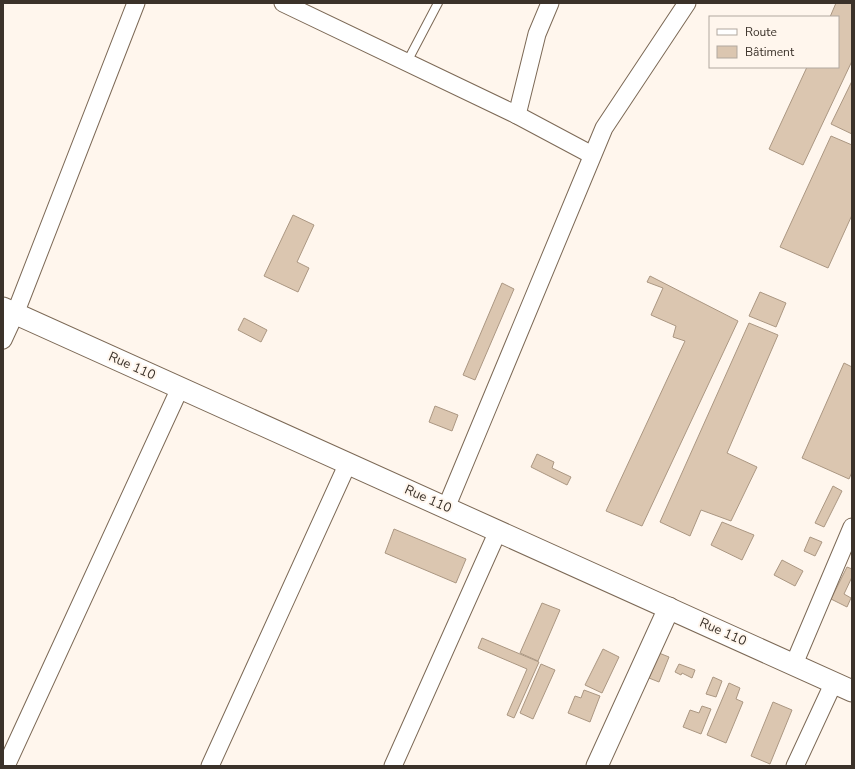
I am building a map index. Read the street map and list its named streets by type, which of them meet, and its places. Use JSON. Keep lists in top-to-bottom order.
{
  "streets": {
    "street": ["Rue 110"]
  },
  "legend": ["Route", "Bâtiment"]
}
